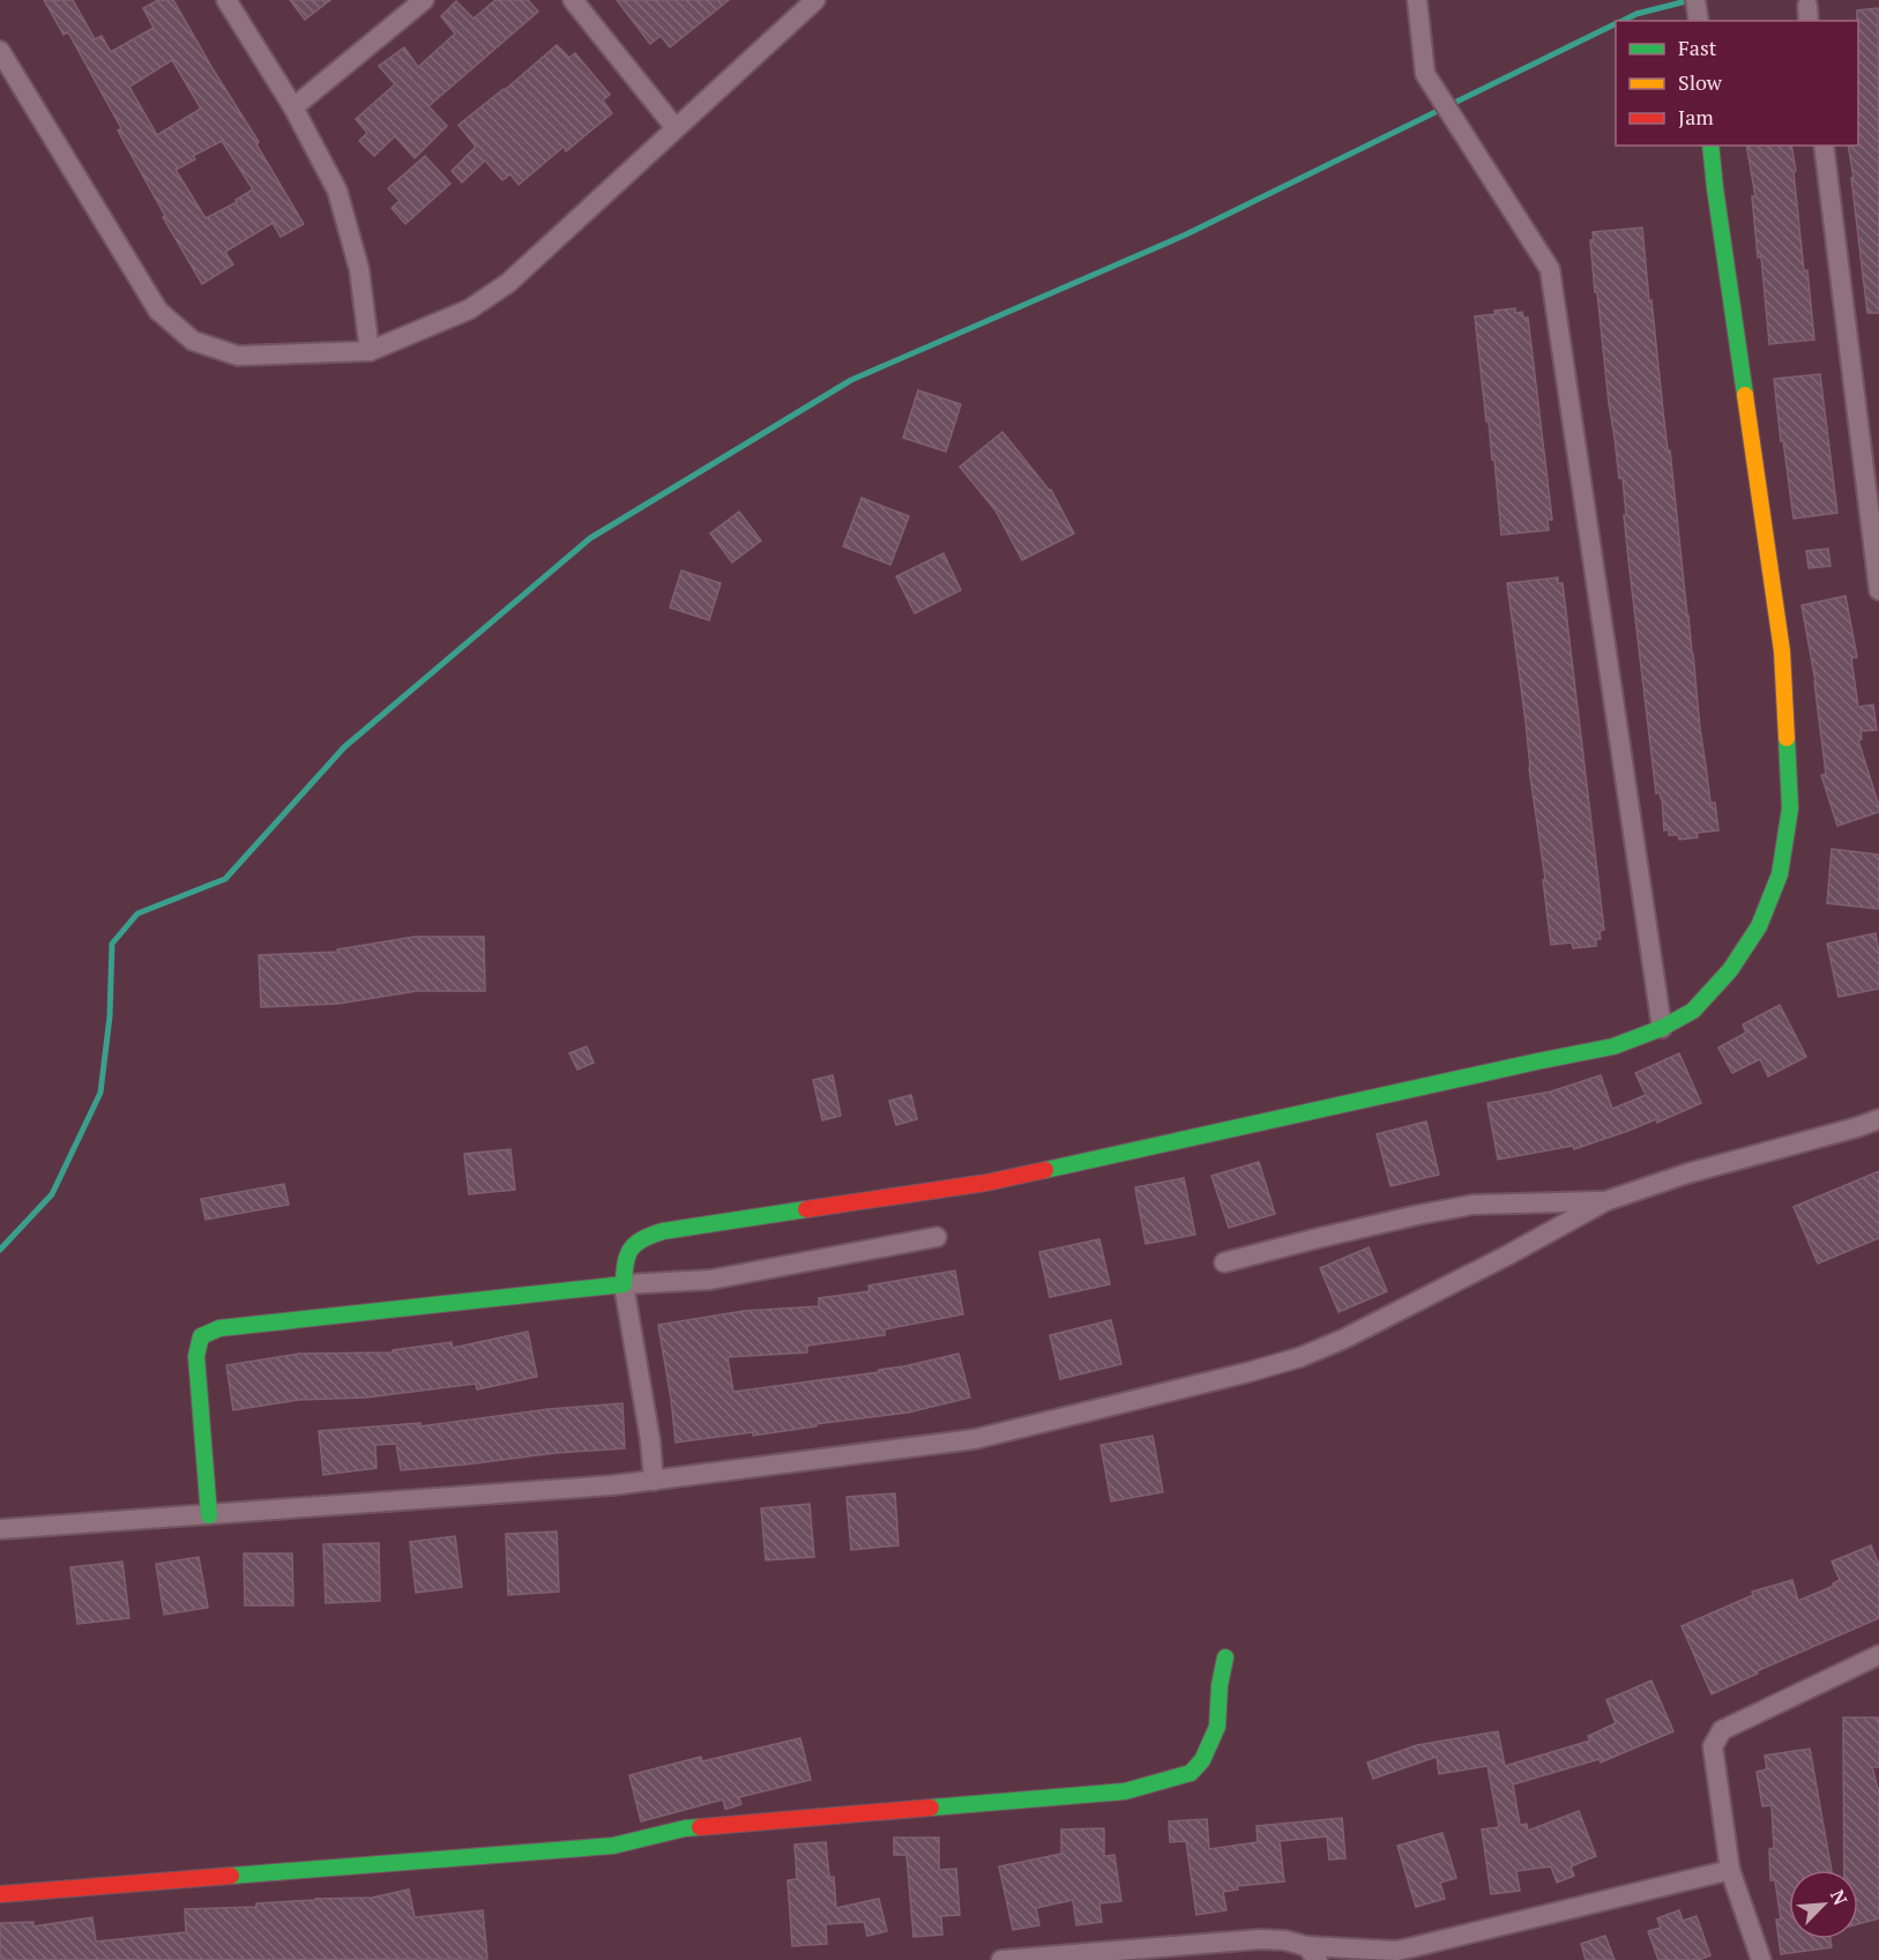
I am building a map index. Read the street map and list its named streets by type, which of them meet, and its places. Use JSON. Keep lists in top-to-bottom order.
{
  "legend": ["Fast", "Slow", "Jam"],
  "north": "top right"
}
